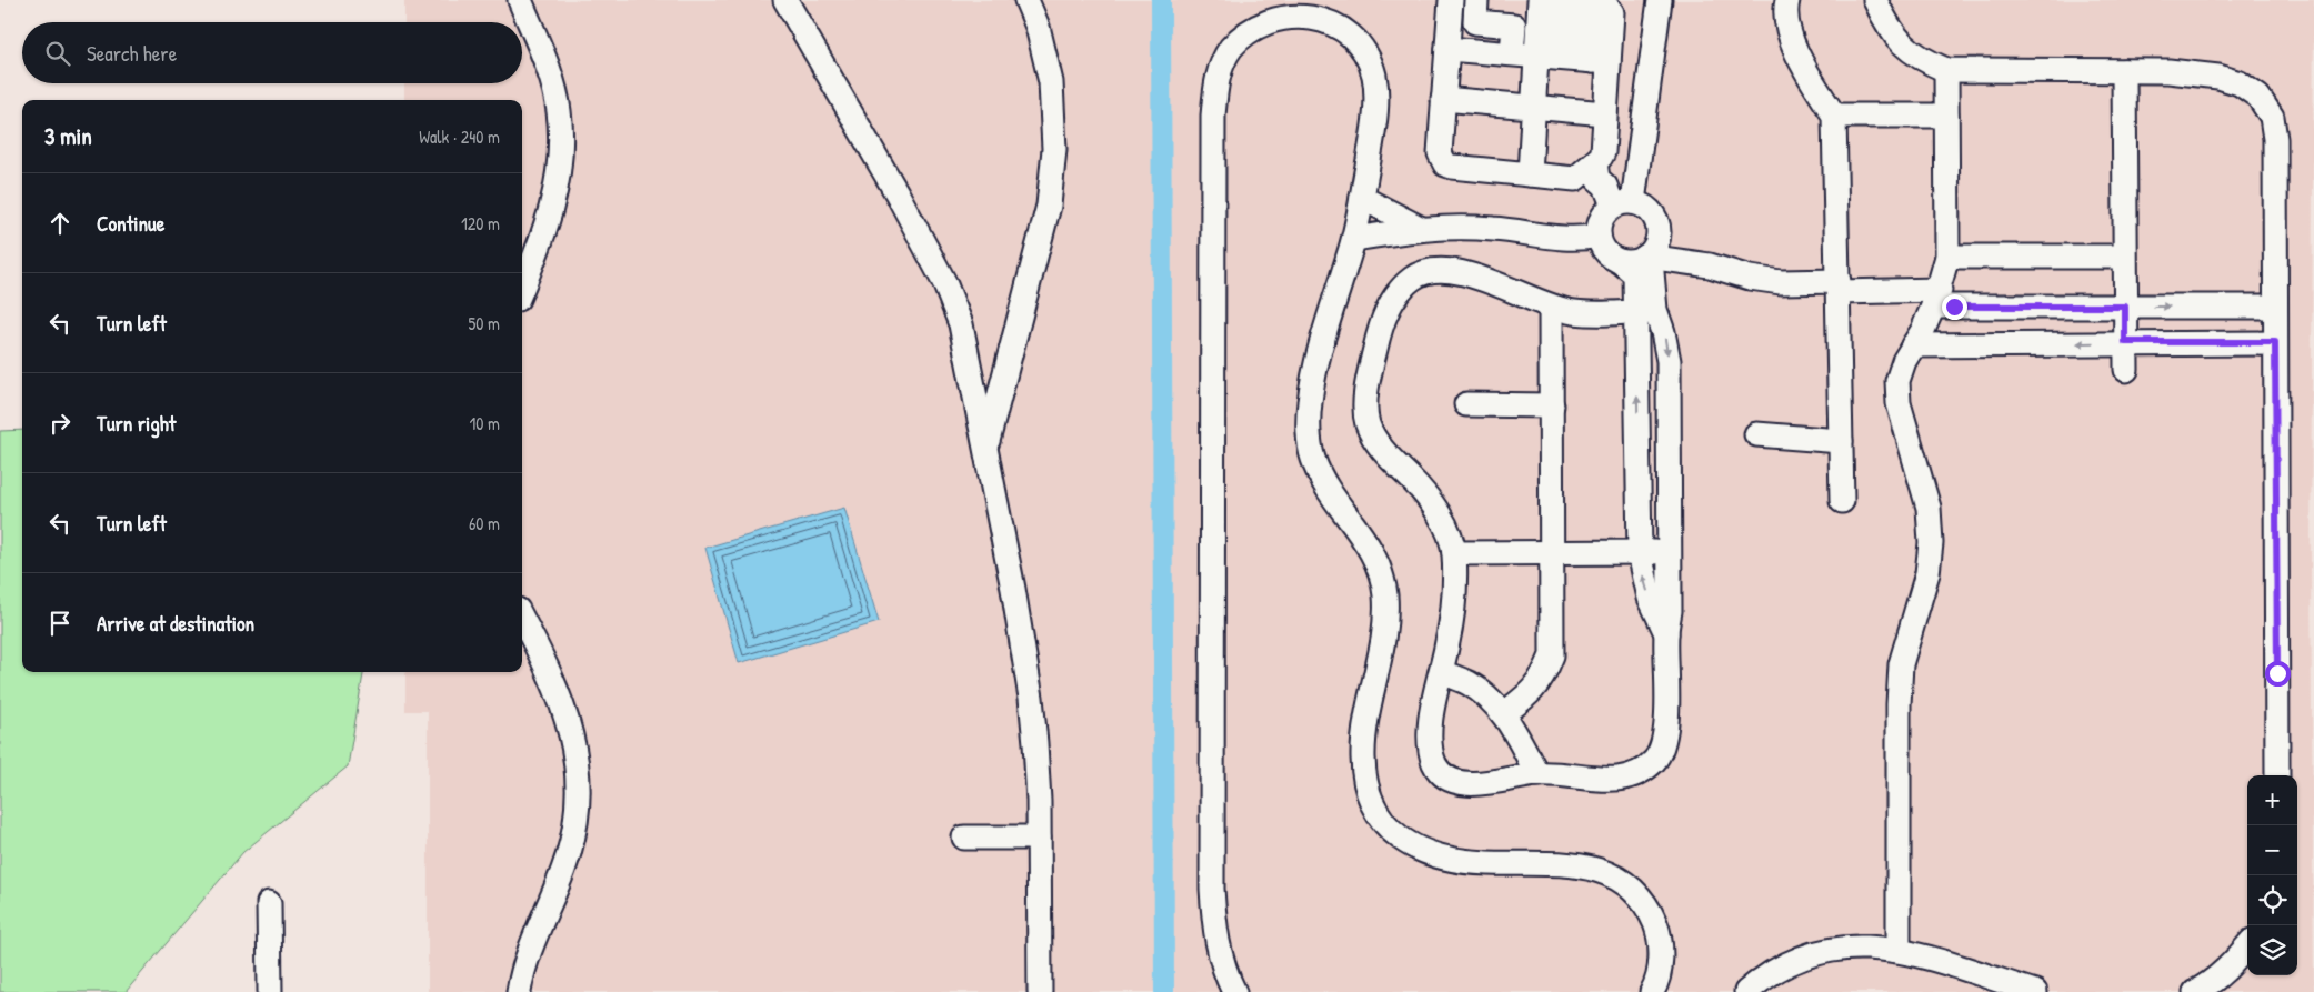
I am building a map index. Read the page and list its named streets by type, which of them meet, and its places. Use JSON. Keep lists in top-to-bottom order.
{
  "page": {
    "search": "Search here",
    "heading": ["3 min", "Walk · 240 m"],
    "list": [
      ["Continue", "120 m"],
      ["Turn left", "50 m"],
      ["Turn right", "10 m"],
      ["Turn left", "60 m"],
      "Arrive at destination"
    ],
    "map_buttons": ["+", "−"]
  }
}
